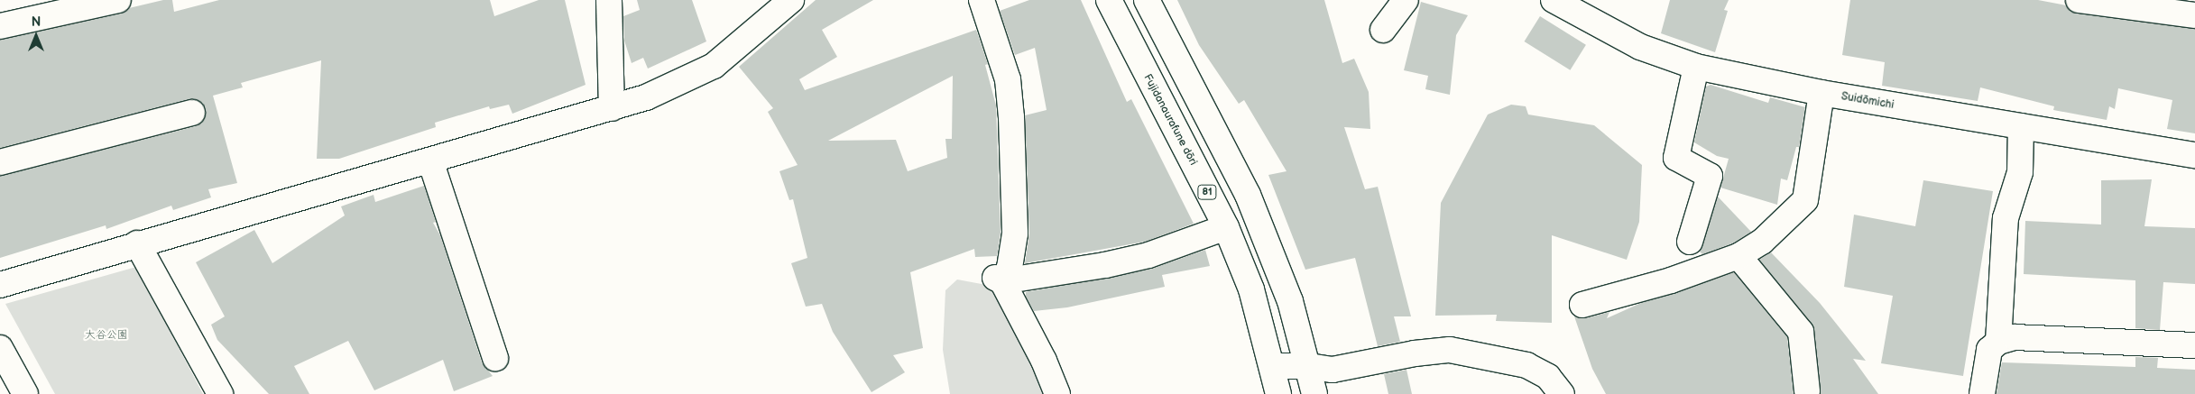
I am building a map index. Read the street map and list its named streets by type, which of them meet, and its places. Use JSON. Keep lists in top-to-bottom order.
{
  "streets": {
    "street": ["Suidōmichi", "Fujidanaurafune dōri", "81"]
  },
  "parks": ["大谷公園"],
  "north": "top"
}
